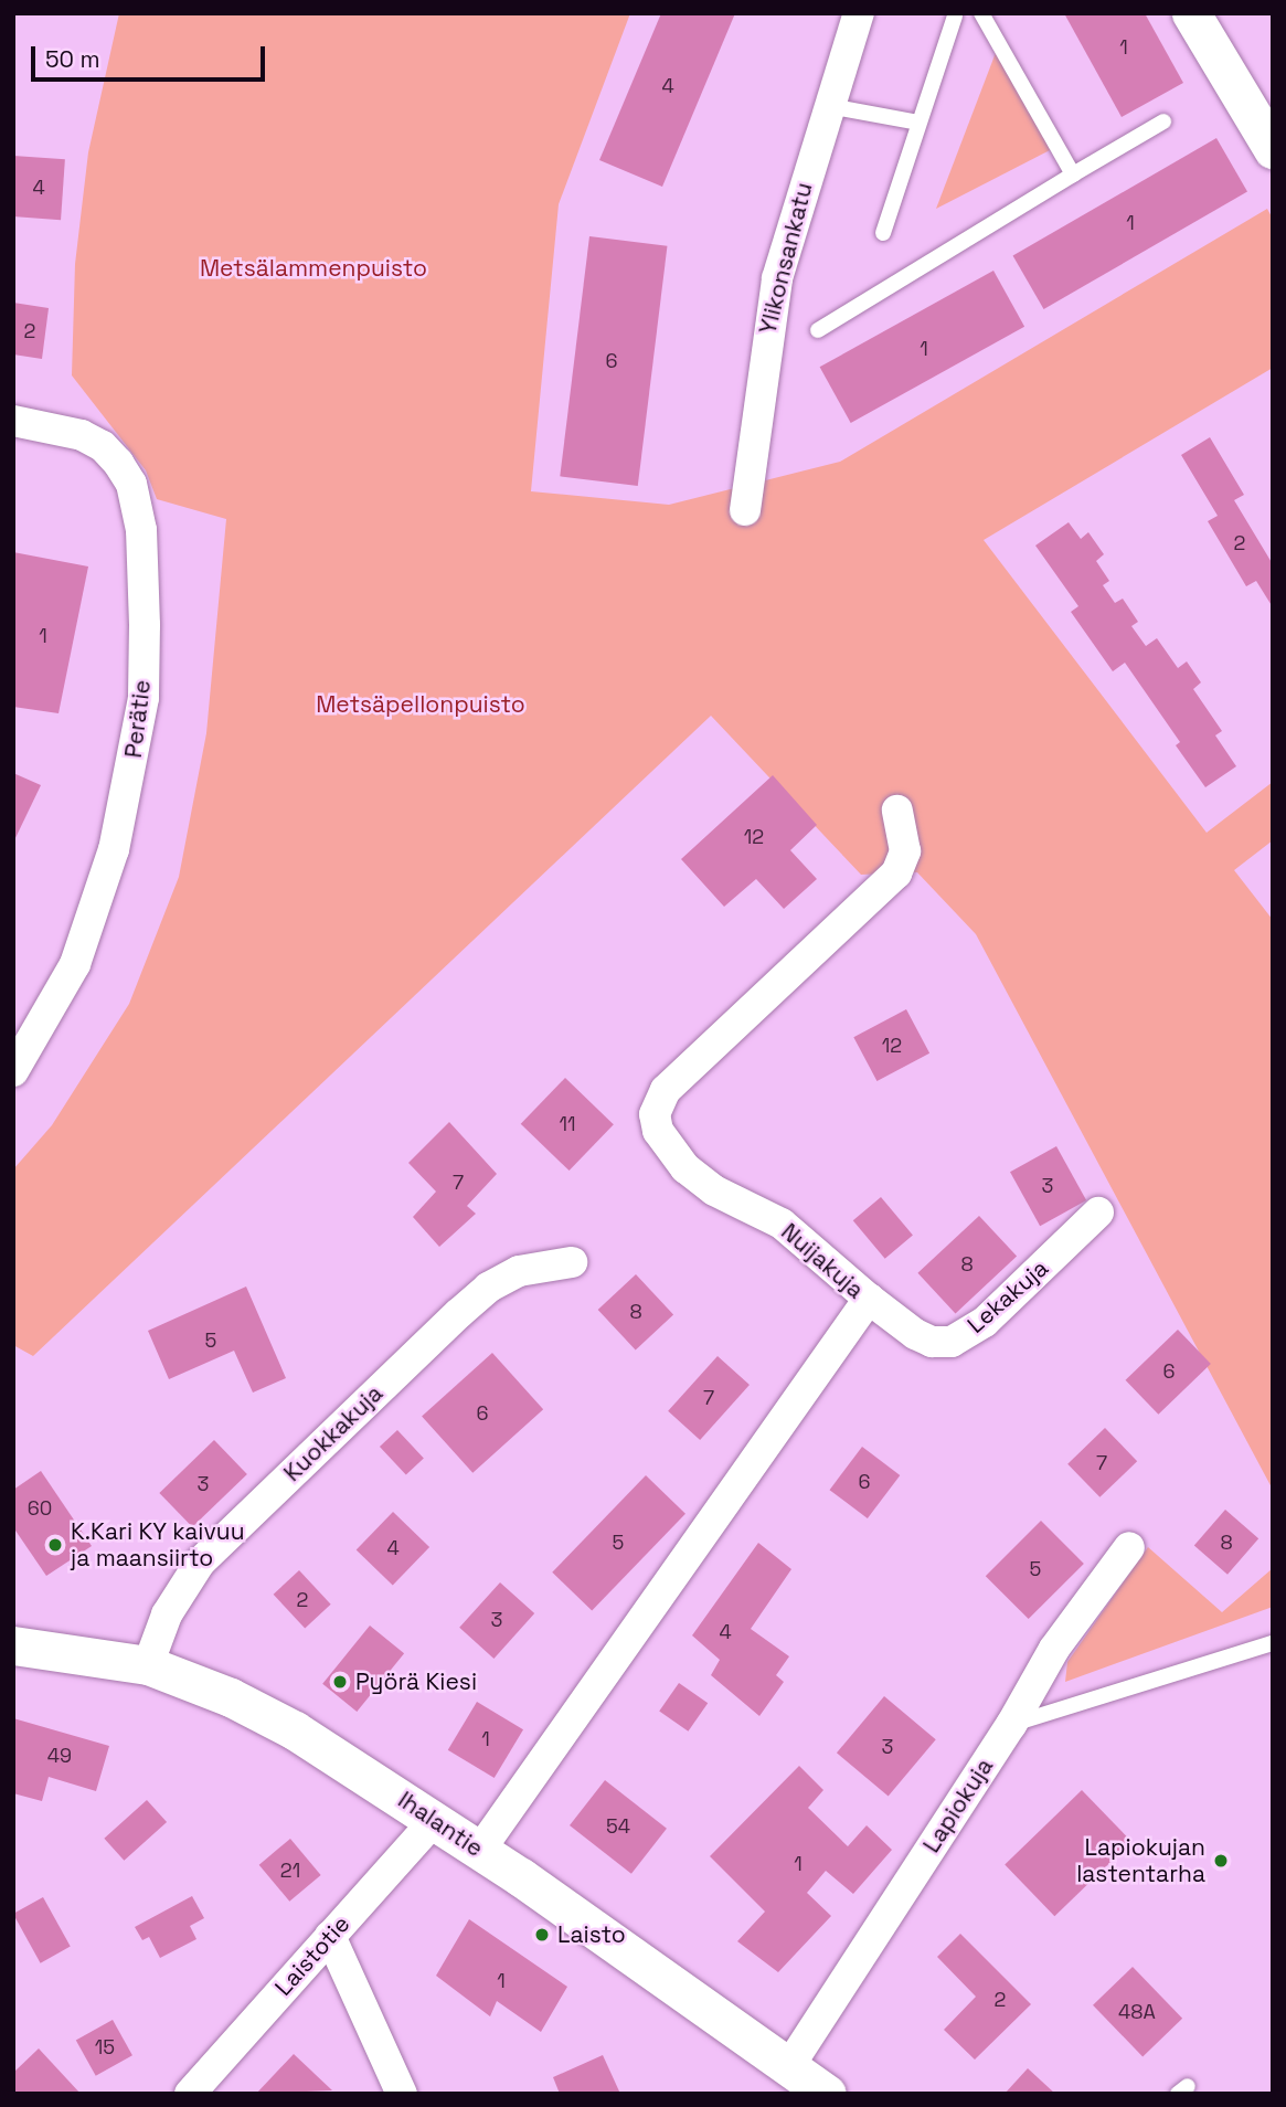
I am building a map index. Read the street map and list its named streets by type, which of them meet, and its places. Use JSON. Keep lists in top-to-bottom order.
{
  "streets": {
    "street": [
      "Ylikonsankatu",
      "Perätie",
      "Nuijakuja",
      "Lekakuja",
      "Kuokkakuja",
      "Lapiokuja",
      "Ihalantie",
      "Laistotie"
    ]
  },
  "crossings": [
    ["Nuijakuja", "Lekakuja"],
    ["Nuijakuja", "Ihalantie"],
    ["Kuokkakuja", "Ihalantie"],
    ["Lapiokuja", "Ihalantie"],
    ["Ihalantie", "Laistotie"]
  ],
  "parks": ["Metsälammenpuisto", "Metsäpellonpuisto"],
  "places": [
    "K.Kari KY kaivuu ja maansiirto",
    "Pyörä Kiesi",
    "Lapiokujan lastentarha",
    "Laisto"
  ],
  "house_numbers": [
    "1",
    "4",
    "4",
    "1",
    "2",
    "1",
    "6",
    "2",
    "1",
    "12",
    "12",
    "11",
    "7",
    "3",
    "8",
    "8",
    "5",
    "6",
    "7",
    "6",
    "7",
    "6",
    "3",
    "60",
    "5",
    "8",
    "4",
    "5",
    "2",
    "3",
    "4",
    "1",
    "3",
    "49",
    "54",
    "1",
    "21",
    "1",
    "2",
    "48A",
    "15"
  ],
  "scale_bar": "50 m"
}
